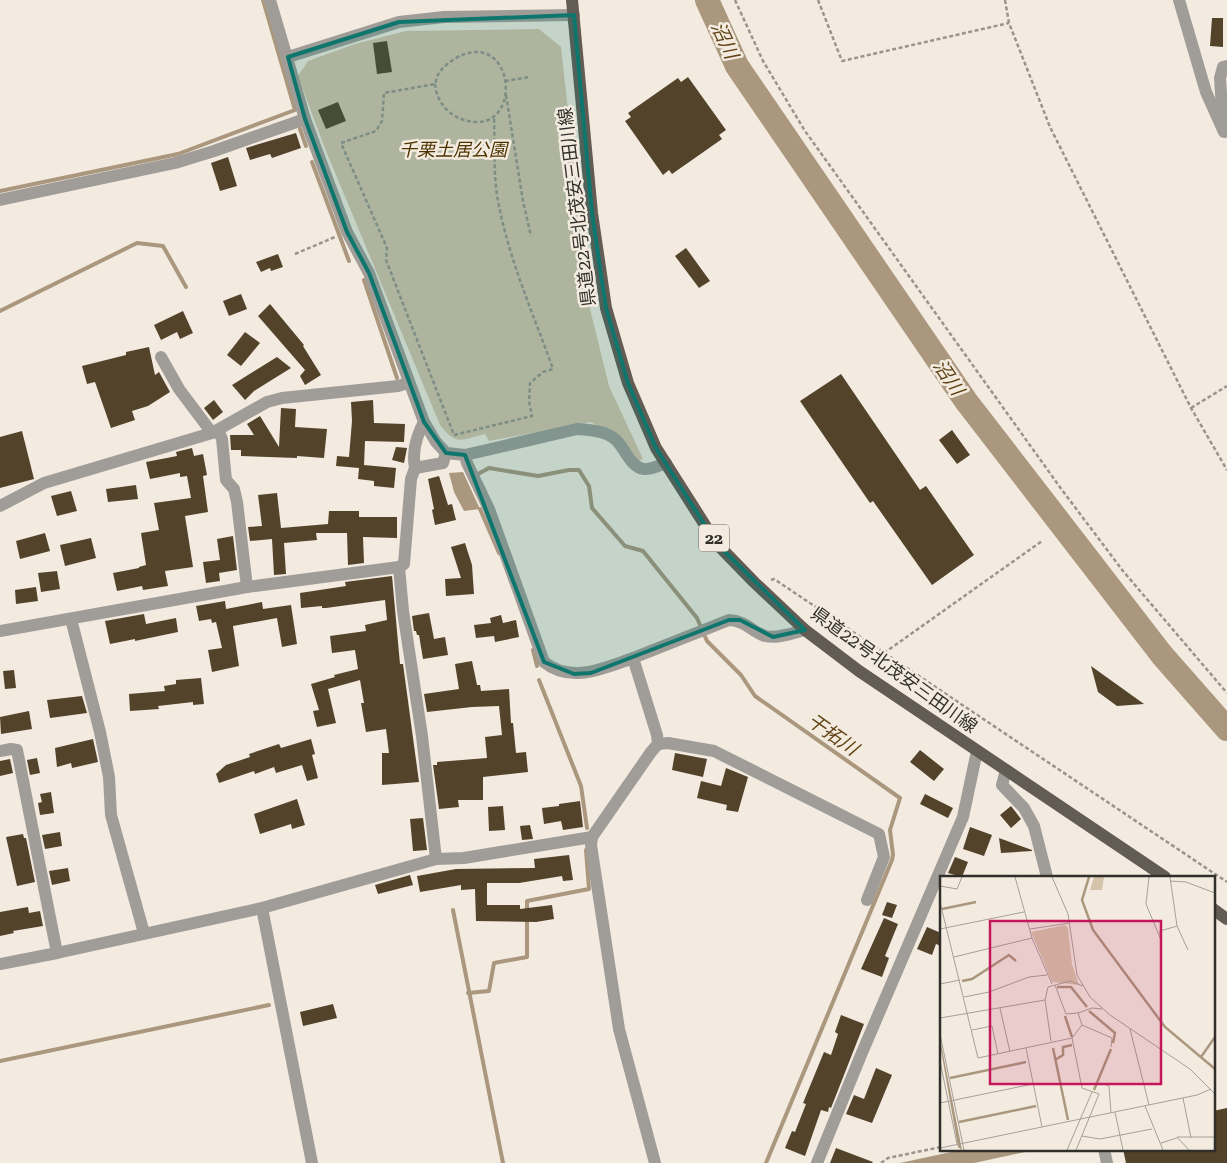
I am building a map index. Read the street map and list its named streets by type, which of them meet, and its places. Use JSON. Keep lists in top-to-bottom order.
{
  "streets": {
    "main road": ["県道22号北茂安三田川線", "22"]
  },
  "water": ["沼川", "干拓川"],
  "parks": ["千栗土居公園"]
}
